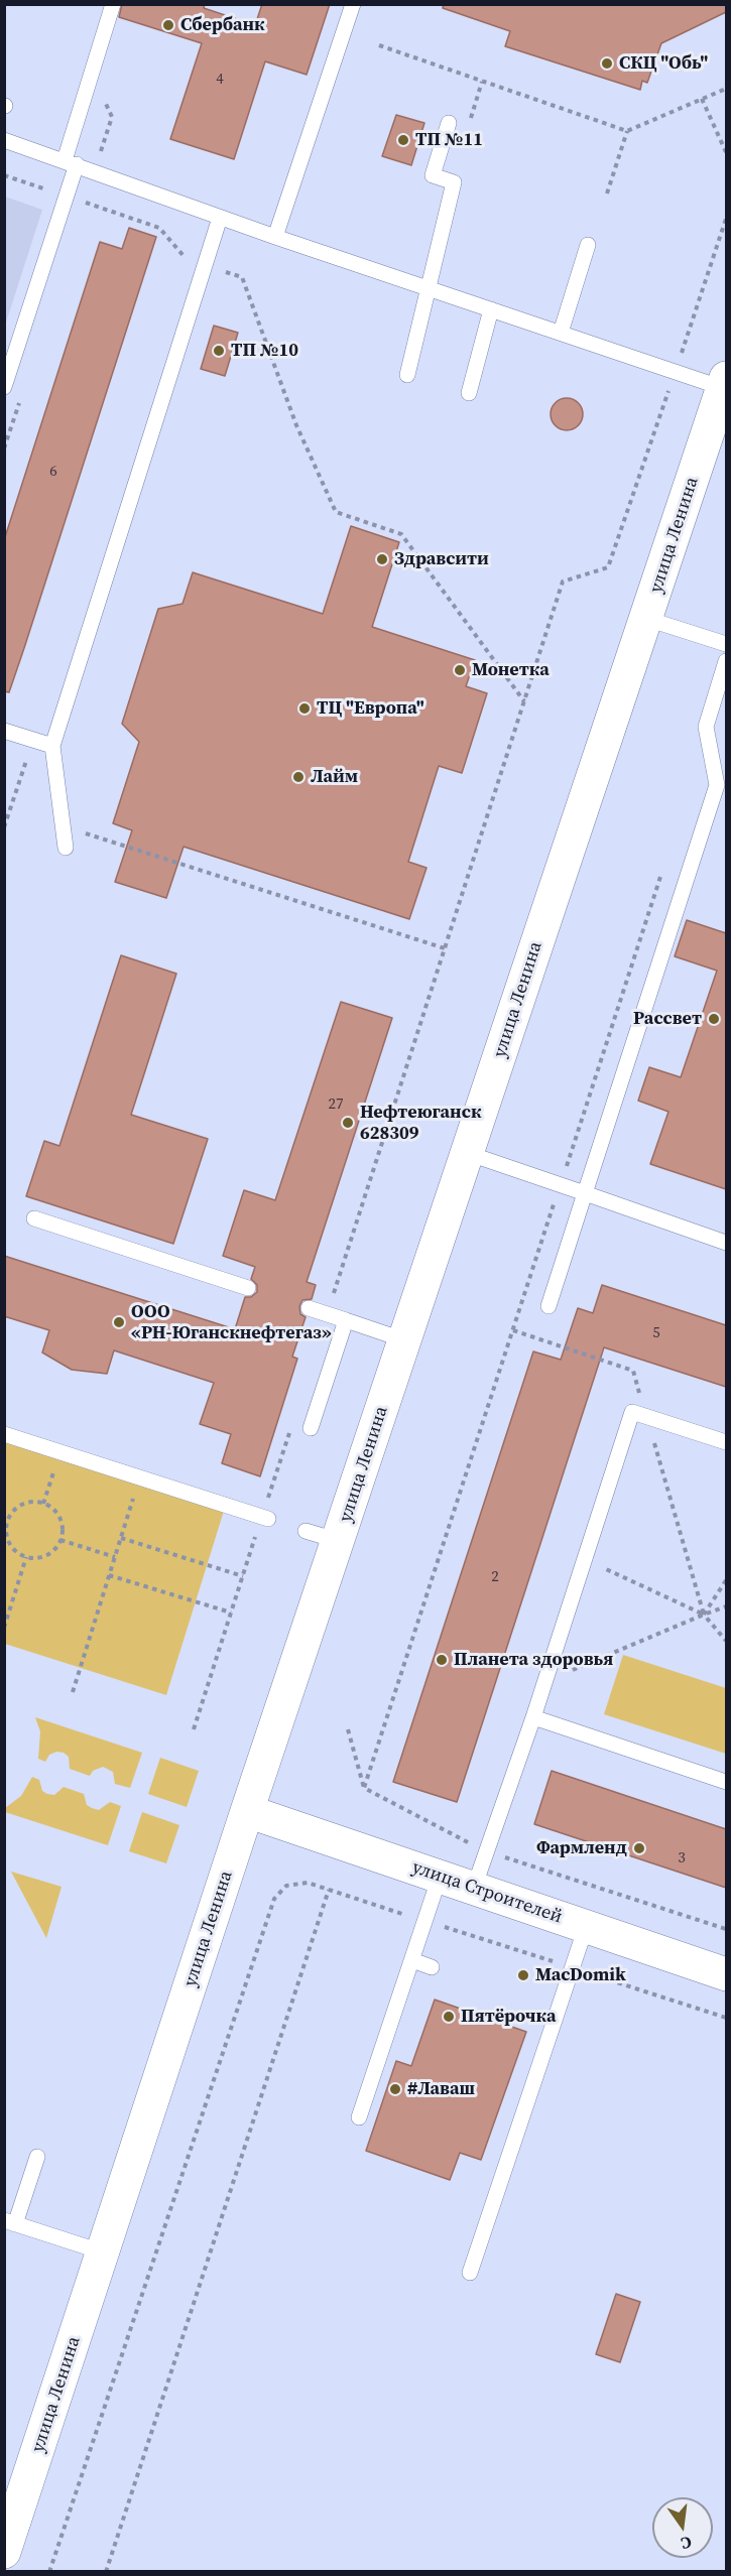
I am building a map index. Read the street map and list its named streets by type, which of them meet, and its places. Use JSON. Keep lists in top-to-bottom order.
{
  "streets": {
    "main road": ["улица Ленина", "улица Строителей"]
  },
  "crossings": [
    ["улица Ленина", "улица Строителей"]
  ],
  "places": [
    "Сбербанк",
    "СКЦ \"Обь\"",
    "ТП №11",
    "ТП №10",
    "Здравсити",
    "Монетка",
    "ТЦ \"Европа\"",
    "Лайм",
    "Рассвет",
    "Нефтеюганск 628309",
    "ООО «РН-Юганскнефтегаз»",
    "Планета здоровья",
    "Фармленд",
    "MacDomik",
    "Пятёрочка",
    "#Лаваш"
  ],
  "house_numbers": [
    "4",
    "6",
    "27",
    "5",
    "2",
    "3"
  ],
  "north": "bottom"
}
